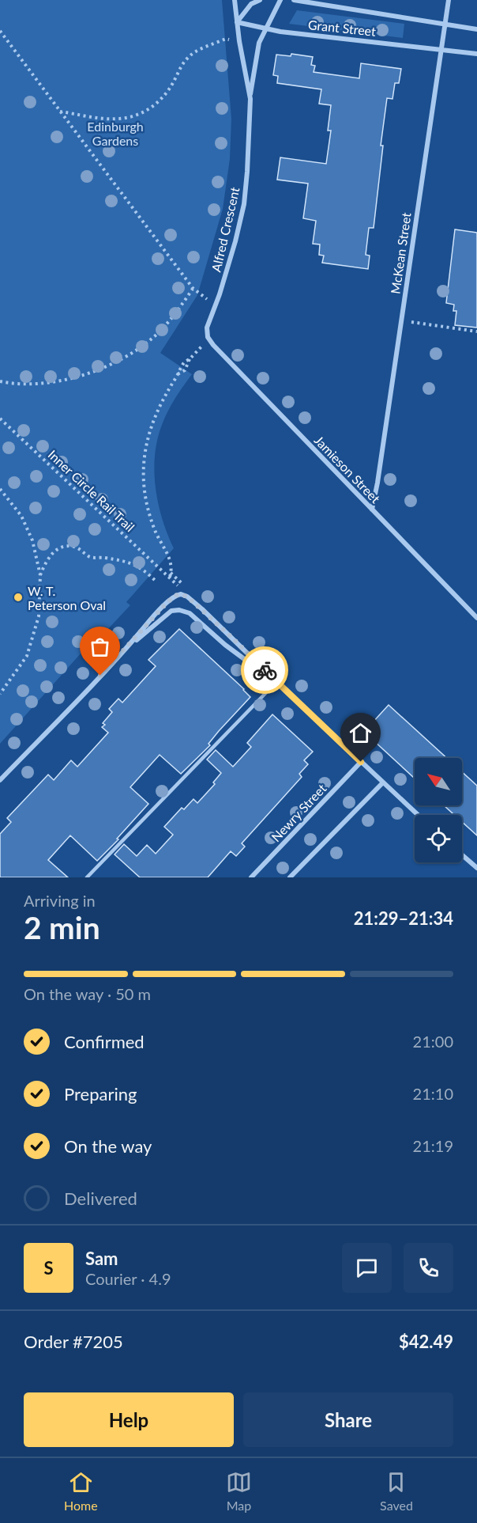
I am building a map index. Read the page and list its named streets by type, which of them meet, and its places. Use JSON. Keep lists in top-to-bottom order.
{
  "streets": {
    "street": [
      "Grant Street",
      "Alfred Crescent",
      "McKean Street",
      "Jamieson Street",
      "Newry Street"
    ],
    "path": ["Inner Circle Rail Trail"]
  },
  "crossings": [
    ["Grant Street", "Alfred Crescent"],
    ["Grant Street", "McKean Street"],
    ["Alfred Crescent", "Jamieson Street"],
    ["McKean Street", "Jamieson Street"],
    ["Jamieson Street", "Inner Circle Rail Trail"]
  ],
  "parks": ["Edinburgh Gardens"],
  "places": ["W. T. Peterson Oval"],
  "north": "top left",
  "page": {
    "heading": ["2 min", "Arriving in", "21:29–21:34"],
    "panel": [
      "Sam",
      "Courier · 4.9",
      "Order #7205",
      "$42.49"
    ],
    "bar": "On the way · 50 m",
    "list": [
      ["Confirmed", "21:00"],
      ["Preparing", "21:10"],
      ["On the way", "21:19"],
      "Delivered"
    ],
    "round": "S",
    "buttons": ["Help", "Share"],
    "tabs": ["Home", "Map", "Saved"]
  }
}
